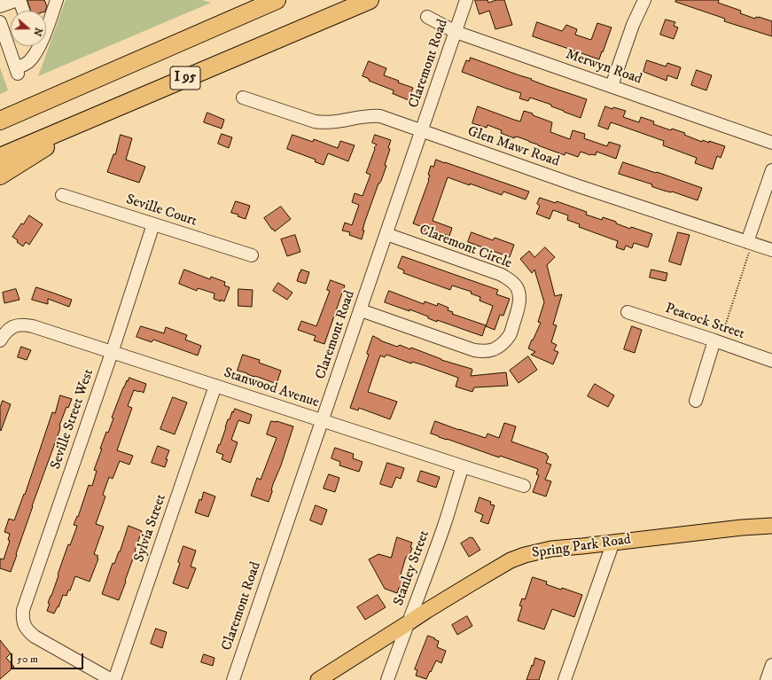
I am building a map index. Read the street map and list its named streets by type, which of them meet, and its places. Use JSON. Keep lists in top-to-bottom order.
{
  "streets": {
    "highway": ["I 95"],
    "main road": ["Spring Park Road"],
    "street": [
      "Claremont Road",
      "Merwyn Road",
      "Glen Mawr Road",
      "Seville Court",
      "Claremont Circle",
      "Peacock Street",
      "Stanwood Avenue",
      "Seville Street West",
      "Sylvia Street",
      "Stanley Street"
    ]
  },
  "crossings": [
    ["Claremont Road", "Merwyn Road"],
    ["Claremont Road", "Glen Mawr Road"],
    ["Claremont Road", "Claremont Circle"],
    ["Claremont Road", "Stanwood Avenue"],
    ["Seville Court", "Seville Street West"],
    ["Stanwood Avenue", "Seville Street West"],
    ["Stanwood Avenue", "Sylvia Street"],
    ["Stanwood Avenue", "Stanley Street"],
    ["Seville Street West", "Sylvia Street"],
    ["Spring Park Road", "Stanley Street"]
  ],
  "scale_bar": "50 m",
  "north": "right"
}
